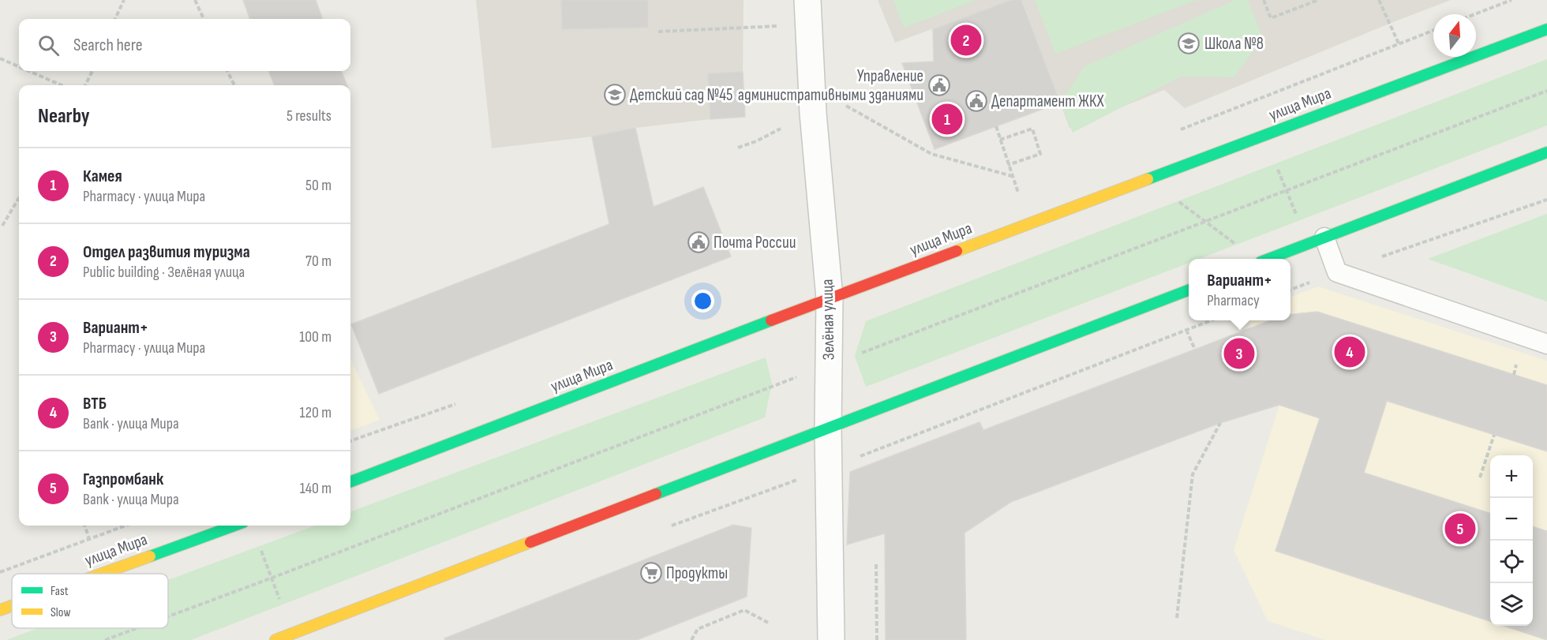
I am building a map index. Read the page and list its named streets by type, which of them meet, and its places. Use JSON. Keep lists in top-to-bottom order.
{
  "streets": {
    "main road": ["улица Мира"],
    "street": ["Зелёная улица"]
  },
  "crossings": [
    ["улица Мира", "Зелёная улица"]
  ],
  "places": {
    "school or university": ["Школа №8", "Детский сад №45"],
    "public building": ["Управление административными зданиями", "Департамент ЖКХ", "Почта России"],
    "supermarket": ["Продукты"]
  },
  "legend": ["Fast", "Slow"],
  "north": "top",
  "page": {
    "search": "Search here",
    "pins": [
      "2",
      "1",
      "4",
      "3",
      "5"
    ],
    "heading": ["Nearby", "5 results"],
    "list": [
      {
        "mark": "1",
        "name": "Камея",
        "note": "Pharmacy · улица Мира",
        "value": "50 m"
      },
      {
        "mark": "2",
        "name": "Отдел развития туризма",
        "note": "Public building · Зелёная улица",
        "value": "70 m"
      },
      {
        "mark": "3",
        "name": "Вариант+",
        "note": "Pharmacy · улица Мира",
        "value": "100 m"
      },
      {
        "mark": "4",
        "name": "ВТБ",
        "note": "Bank · улица Мира",
        "value": "120 m"
      },
      {
        "mark": "5",
        "name": "Газпромбанк",
        "note": "Bank · улица Мира",
        "value": "140 m"
      }
    ],
    "popup": ["Вариант+", "Pharmacy"],
    "map_buttons": ["+", "−"]
  }
}
